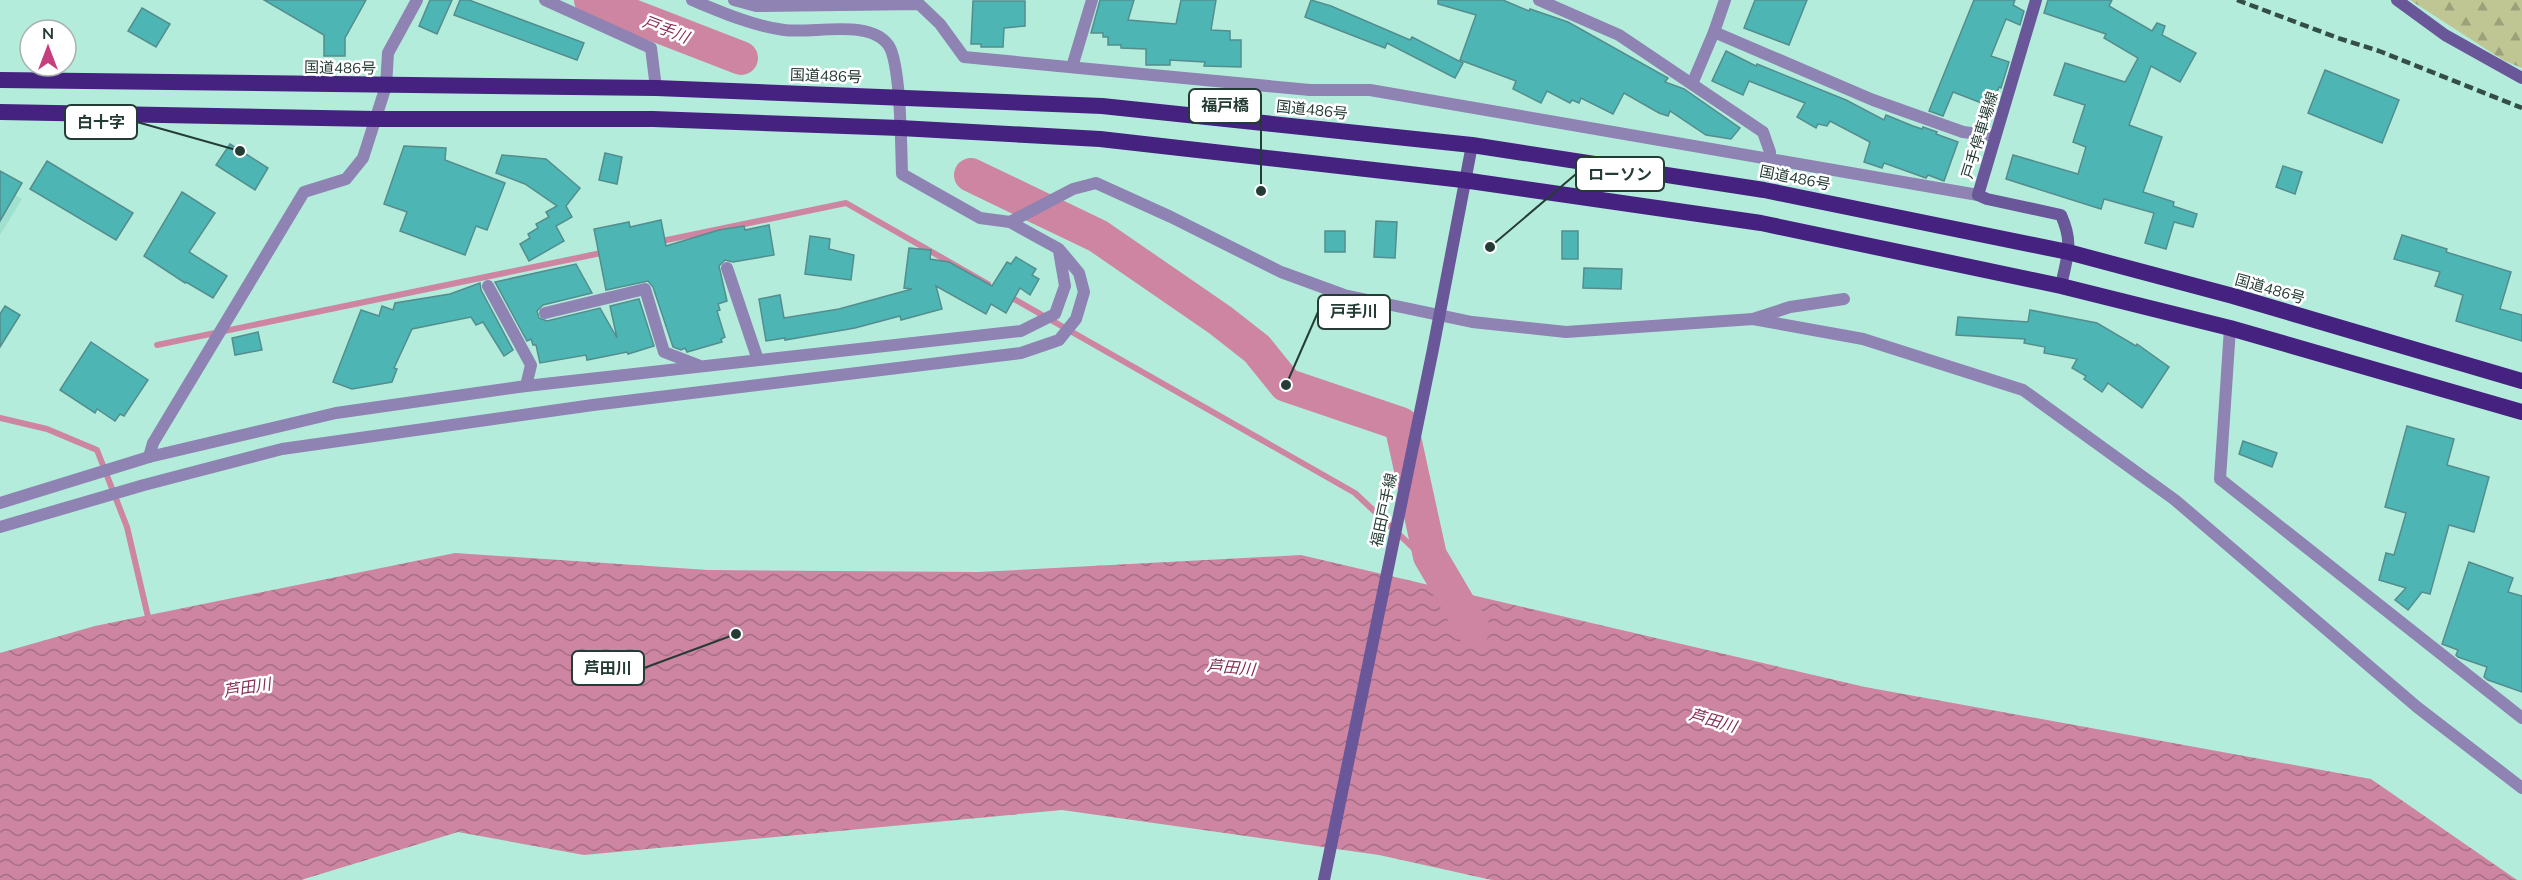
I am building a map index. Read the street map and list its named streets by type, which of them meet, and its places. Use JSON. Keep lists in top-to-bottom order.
{
  "streets": {
    "highway": ["国道486号"],
    "main road": ["戸手停車場線", "福田戸手線"]
  },
  "crossings": [
    ["国道486号", "戸手停車場線"],
    ["国道486号", "福田戸手線"]
  ],
  "water": ["戸手川", "芦田川"],
  "places": [
    "白十字",
    "福戸橋",
    "ローソン",
    "戸手川",
    "芦田川"
  ],
  "north": "top"
}
